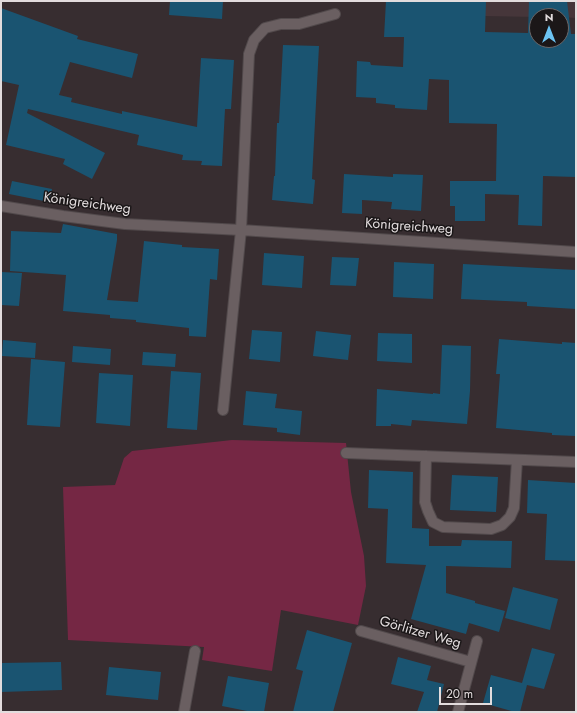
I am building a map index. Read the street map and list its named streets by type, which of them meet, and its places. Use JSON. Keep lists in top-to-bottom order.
{
  "streets": {
    "street": ["Königreichweg", "Görlitzer Weg"]
  },
  "scale_bar": "20 m",
  "north": "top"
}
